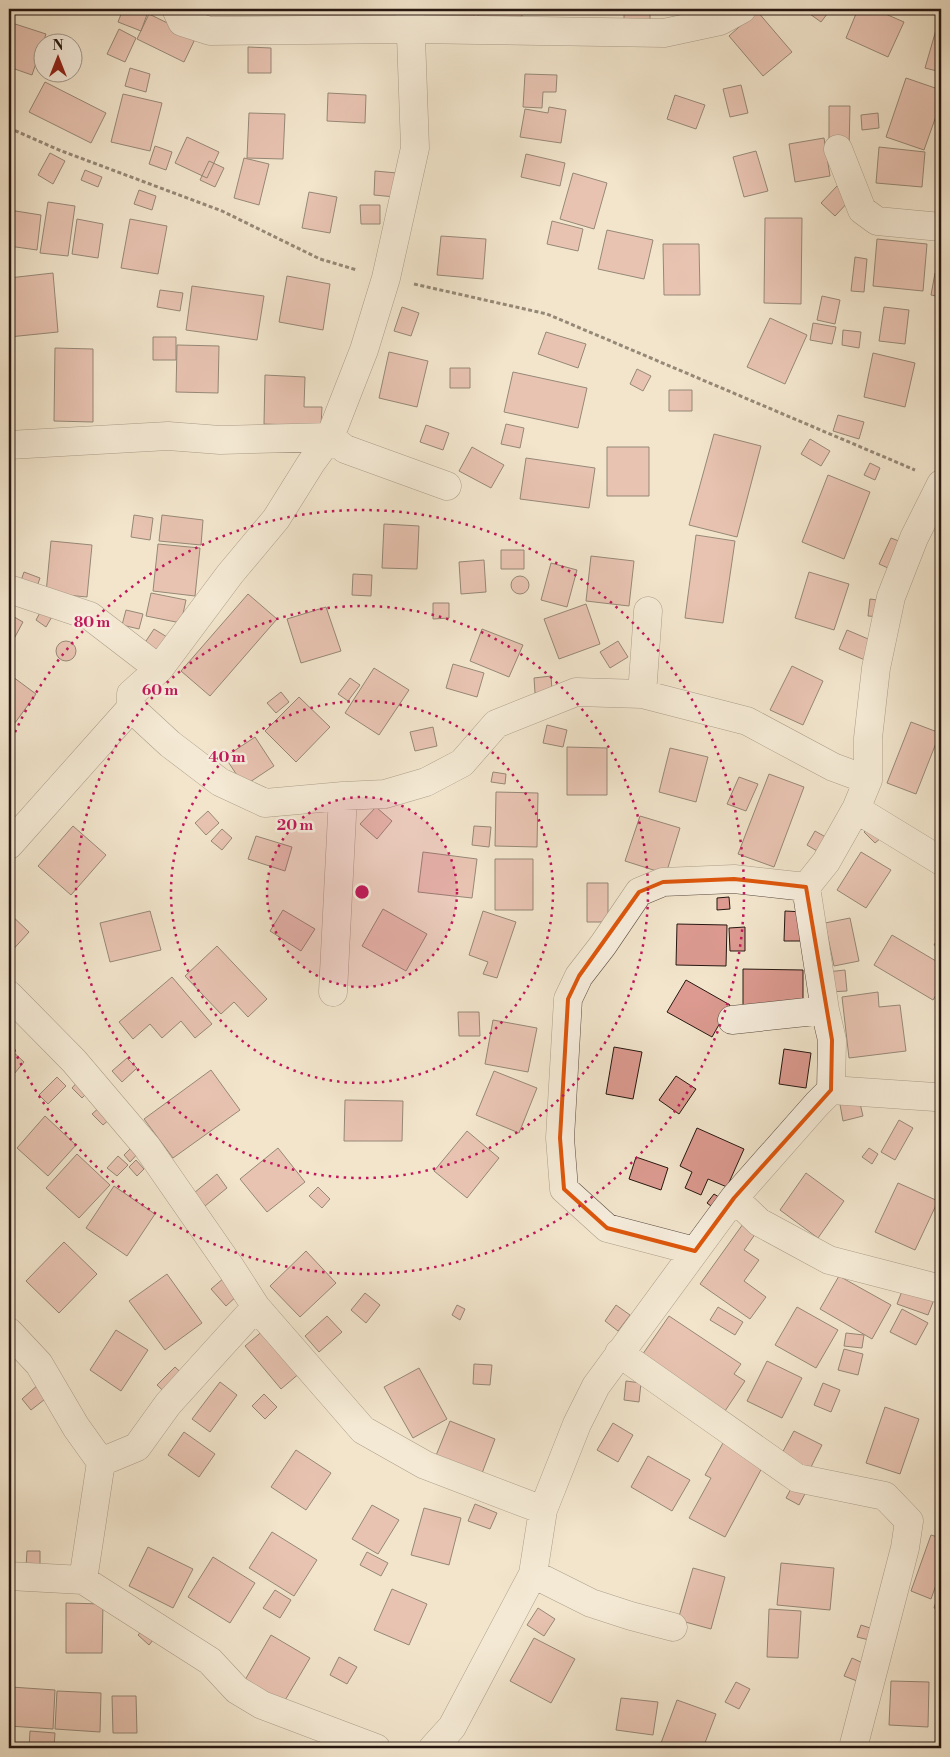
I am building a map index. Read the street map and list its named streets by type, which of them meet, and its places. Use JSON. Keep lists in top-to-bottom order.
{
  "north": "top",
  "rings": [
    "80 m",
    "60 m",
    "40 m",
    "20 m"
  ]
}
